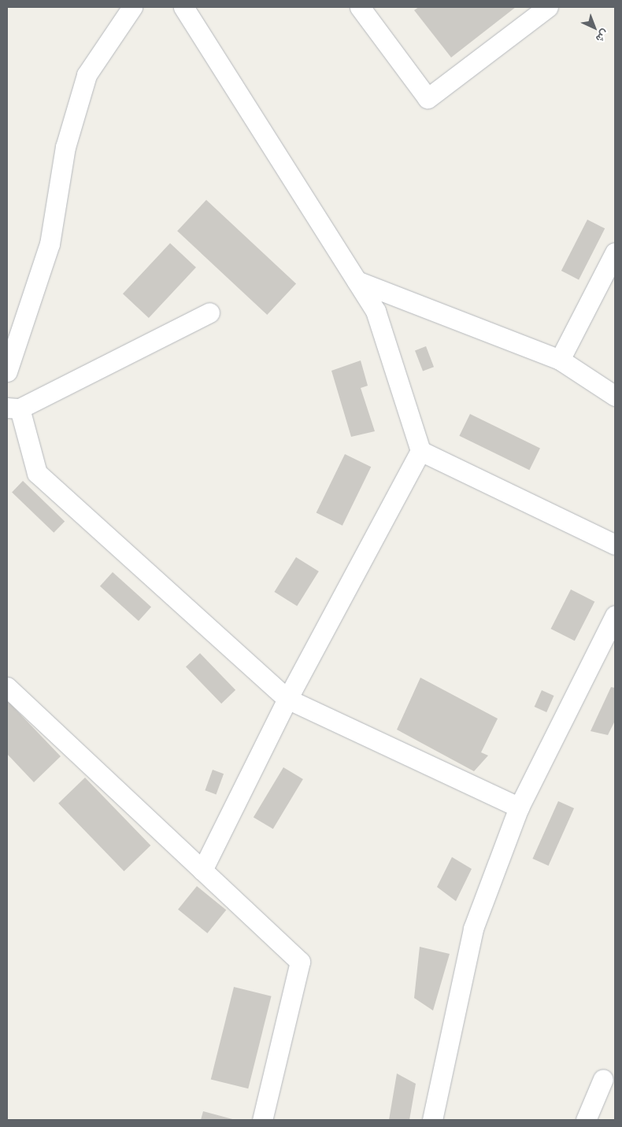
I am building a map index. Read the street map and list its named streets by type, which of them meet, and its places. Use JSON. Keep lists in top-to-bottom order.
{
  "north": "bottom right"
}
